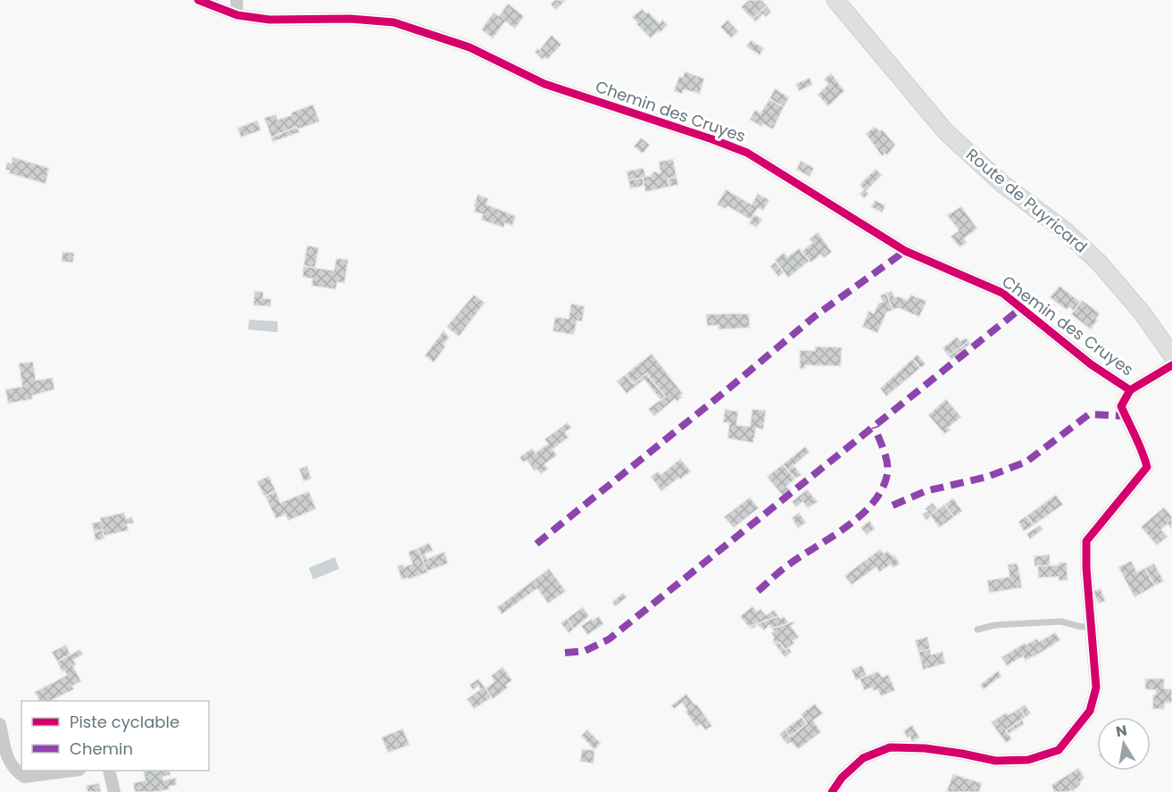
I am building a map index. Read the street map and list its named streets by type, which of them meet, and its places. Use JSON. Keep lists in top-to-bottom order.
{
  "streets": {
    "main road": ["Route de Puyricard"],
    "street": ["Chemin des Cruyes"]
  },
  "legend": ["Piste cyclable", "Chemin"],
  "north": "top"
}
